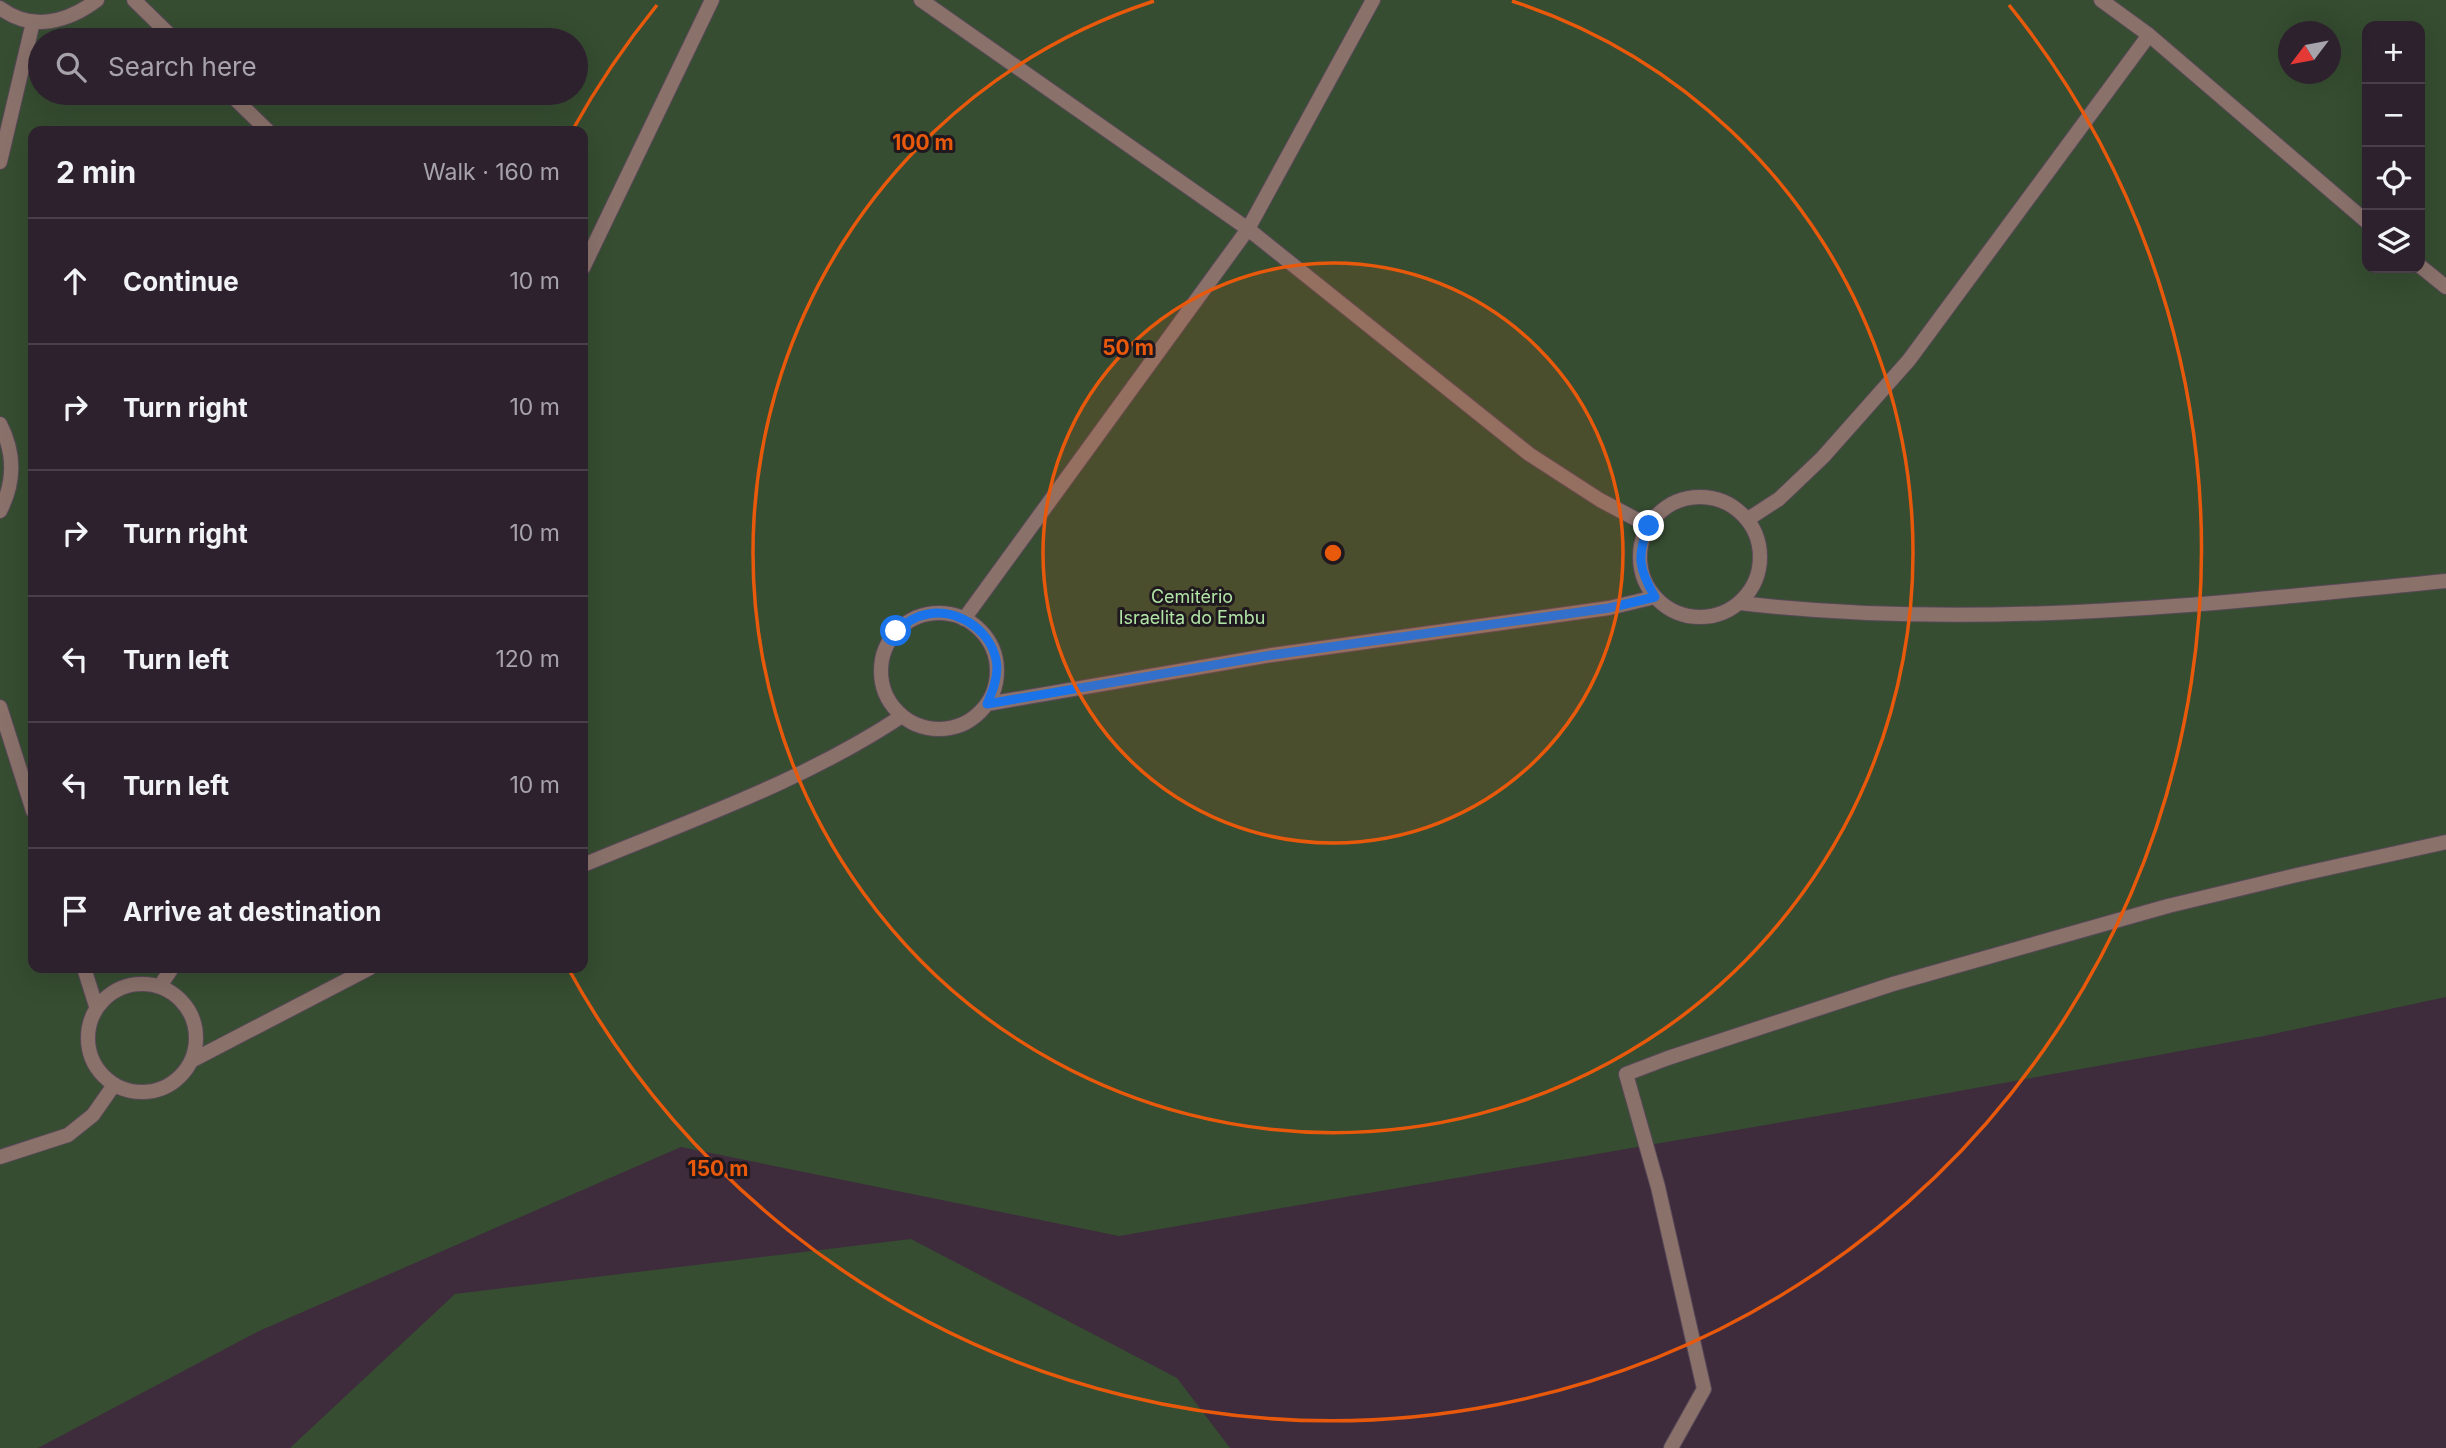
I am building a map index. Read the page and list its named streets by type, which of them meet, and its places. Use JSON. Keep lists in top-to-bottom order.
{
  "parks": ["Cemitério Israelita do Embu"],
  "north": "bottom left",
  "page": {
    "map_buttons": ["+", "−"],
    "search": "Search here",
    "heading": ["2 min", "Walk · 160 m"],
    "list": [
      ["Continue", "10 m"],
      ["Turn right", "10 m"],
      ["Turn right", "10 m"],
      ["Turn left", "120 m"],
      ["Turn left", "10 m"],
      "Arrive at destination"
    ]
  },
  "rings": ["100 m", "50 m", "150 m"]
}
